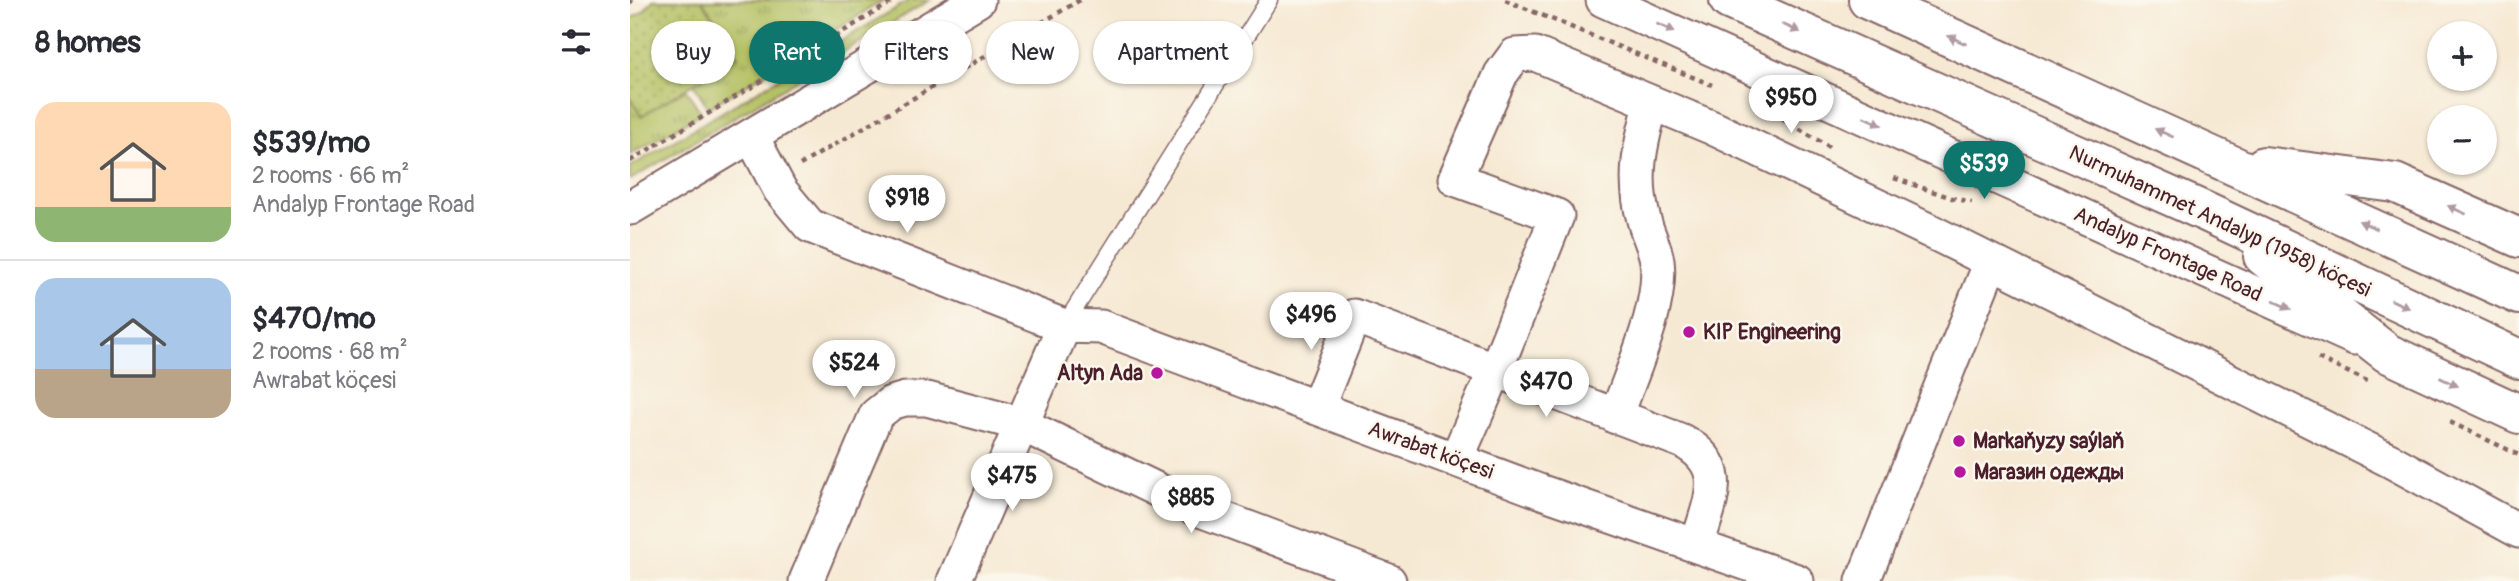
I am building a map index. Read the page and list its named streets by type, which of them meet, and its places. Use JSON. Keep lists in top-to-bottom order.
{
  "streets": {
    "main road": ["Nurmuhammet Andalyp (1958) köçesi"],
    "street": ["Andalyp Frontage Road", "Awrabat köçesi"]
  },
  "places": [
    "KIP Engineering",
    "Altyn Ada",
    "Markaňyzy saýlaň",
    "Магазин одежды"
  ],
  "page": {
    "heading": "8 homes",
    "map_buttons": ["+", "−"],
    "chip": [
      "Buy",
      "Rent",
      "Filters",
      "New",
      "Apartment"
    ],
    "price": [
      "$950",
      "$539",
      "$918",
      "$496",
      "$524",
      "$470",
      "$475",
      "$885"
    ],
    "list": [
      {
        "name": "$539/mo",
        "note": "2 rooms · 66 m² · Andalyp Frontage Road"
      },
      {
        "name": "$470/mo",
        "note": "2 rooms · 68 m² · Awrabat köçesi"
      }
    ]
  }
}
